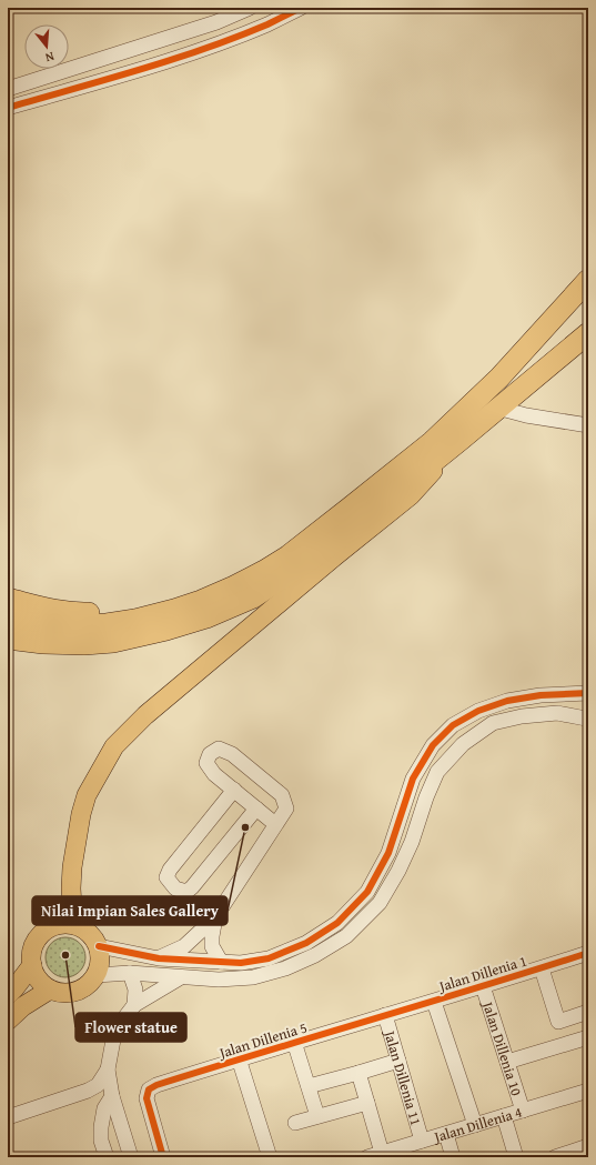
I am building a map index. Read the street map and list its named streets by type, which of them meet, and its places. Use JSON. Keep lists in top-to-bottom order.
{
  "streets": {
    "street": [
      "Jalan Dillenia 1",
      "Jalan Dillenia 5",
      "Jalan Dillenia 10",
      "Jalan Dillenia 11",
      "Jalan Dillenia 4"
    ]
  },
  "crossings": [
    ["Jalan Dillenia 1", "Jalan Dillenia 5"],
    ["Jalan Dillenia 1", "Jalan Dillenia 10"],
    ["Jalan Dillenia 1", "Jalan Dillenia 11"],
    ["Jalan Dillenia 5", "Jalan Dillenia 11"],
    ["Jalan Dillenia 10", "Jalan Dillenia 4"],
    ["Jalan Dillenia 11", "Jalan Dillenia 4"]
  ],
  "places": ["Nilai Impian Sales Gallery", "Flower statue"],
  "north": "bottom"
}
